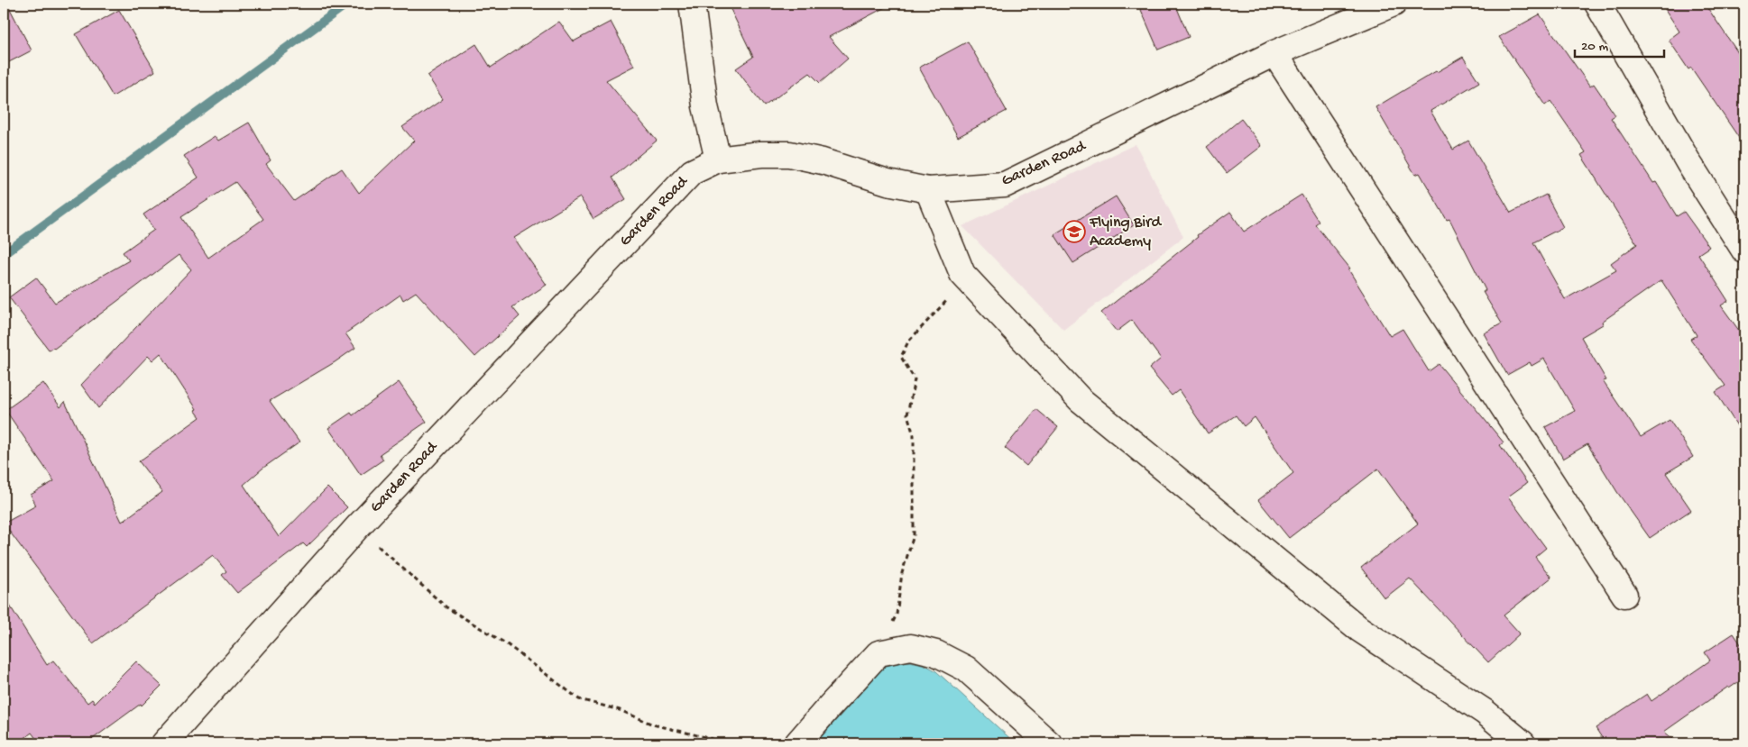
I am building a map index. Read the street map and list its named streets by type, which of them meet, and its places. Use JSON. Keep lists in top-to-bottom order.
{
  "streets": {
    "street": ["Garden Road"]
  },
  "places": {
    "school or university": ["Flying Bird Academy"]
  },
  "scale_bar": "20 m"
}
